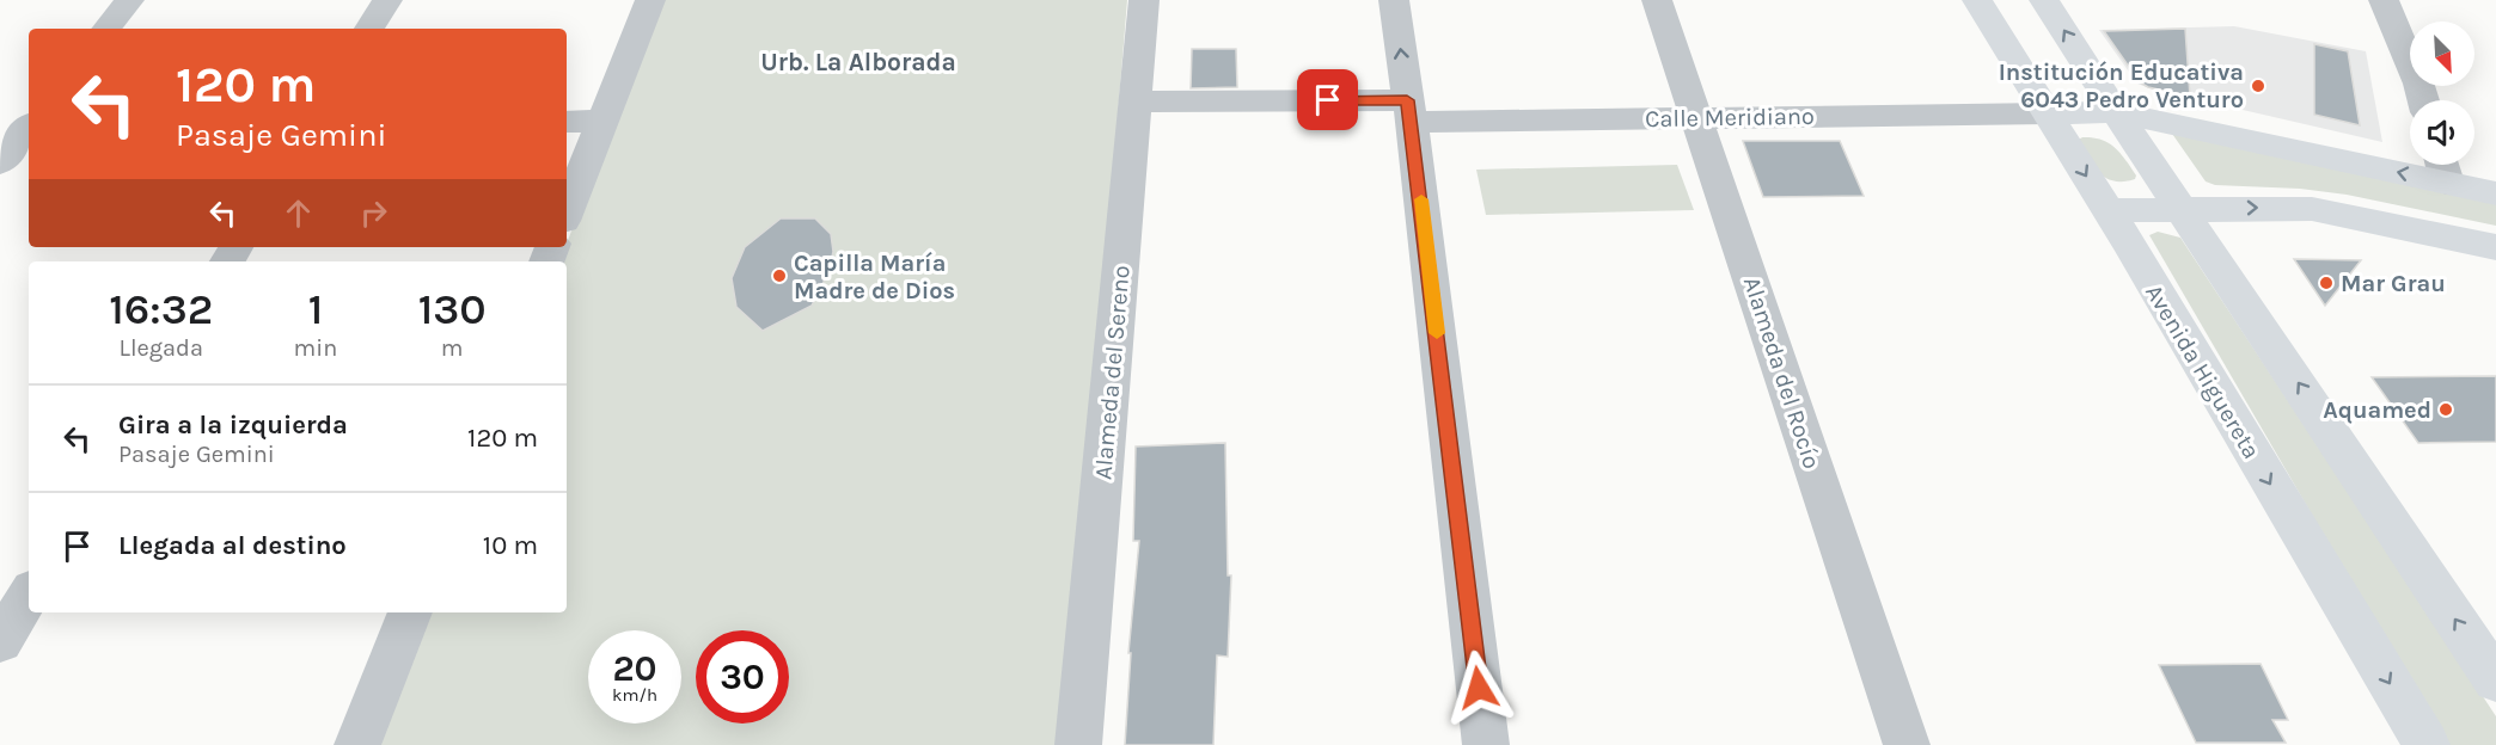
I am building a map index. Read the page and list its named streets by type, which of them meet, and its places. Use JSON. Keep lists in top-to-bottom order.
{
  "streets": {
    "main road": ["Avenida Higuereta"],
    "street": ["Calle Meridiano", "Alameda del Sereno", "Alameda del Rocío"]
  },
  "crossings": [
    ["Calle Meridiano", "Avenida Higuereta"],
    ["Calle Meridiano", "Alameda del Sereno"],
    ["Calle Meridiano", "Alameda del Rocío"]
  ],
  "districts": ["Urb. La Alborada"],
  "places": [
    "Institución Educativa 6043 Pedro Venturo",
    "Capilla María Madre de Dios",
    "Mar Grau",
    "Aquamed"
  ],
  "north": "bottom right",
  "page": {
    "turn": ["120 m", "Pasaje Gemini"],
    "eta": [
      "16:32",
      "Llegada",
      "1",
      "min",
      "130",
      "m"
    ],
    "list": [
      {
        "name": "Gira a la izquierda",
        "note": "Pasaje Gemini",
        "value": "120 m"
      },
      {
        "name": "Llegada al destino",
        "value": "10 m"
      }
    ],
    "speed": "20 km/h",
    "limit": "30"
  }
}
